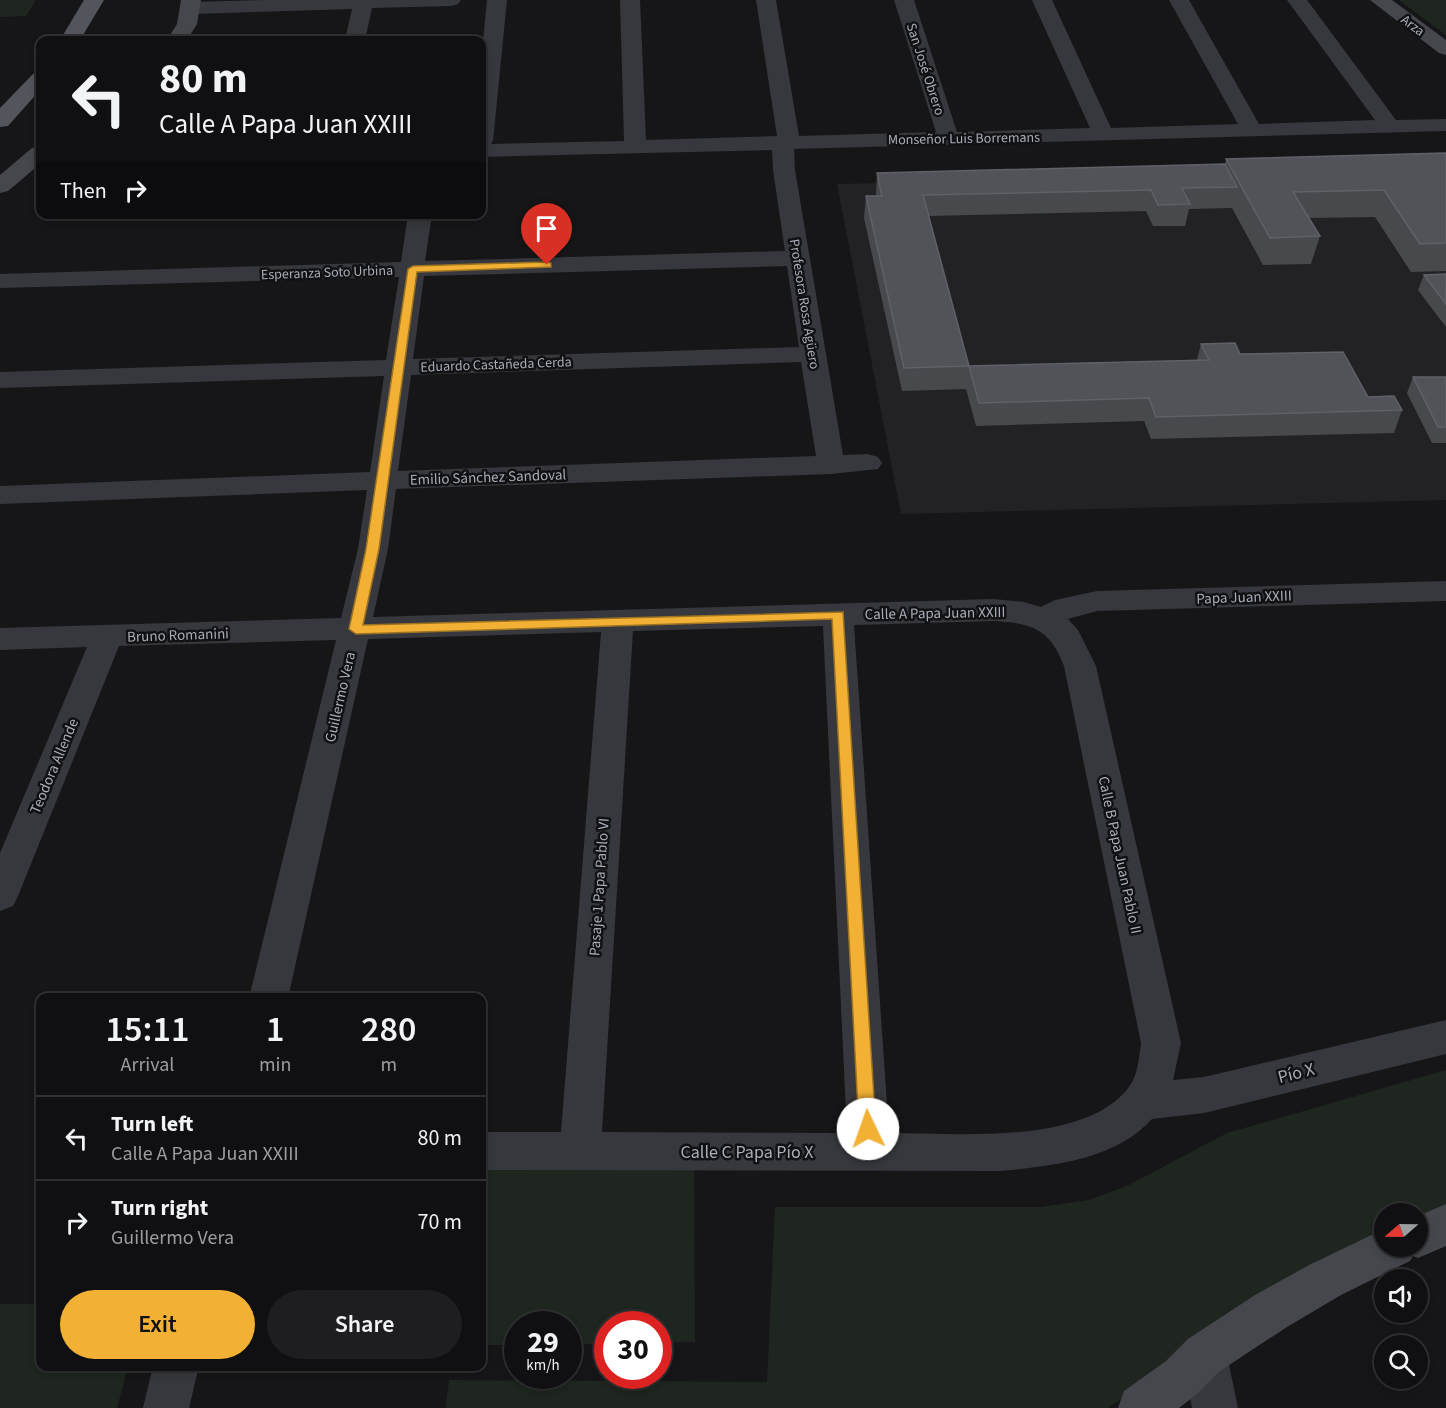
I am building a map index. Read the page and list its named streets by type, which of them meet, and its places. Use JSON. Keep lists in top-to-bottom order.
{
  "streets": {
    "street": [
      "Arza",
      "San José Obrero",
      "Monseñor Luis Borremans",
      "Esperanza Soto Urbina",
      "Profesora Rosa Agüero",
      "Eduardo Castañeda Cerda",
      "Emilio Sánchez Sandoval",
      "Papa Juan XXIII",
      "Calle A Papa Juan XXIII",
      "Bruno Romanini",
      "Guillermo Vera",
      "Teodora Allende",
      "Calle B Papa Juan Pablo II",
      "Pasaje 1 Papa Pablo VI",
      "Pío X",
      "Calle C Papa Pío X"
    ]
  },
  "crossings": [
    ["San José Obrero", "Monseñor Luis Borremans"],
    ["Monseñor Luis Borremans", "Profesora Rosa Agüero"],
    ["Esperanza Soto Urbina", "Profesora Rosa Agüero"],
    ["Esperanza Soto Urbina", "Guillermo Vera"],
    ["Profesora Rosa Agüero", "Eduardo Castañeda Cerda"],
    ["Profesora Rosa Agüero", "Emilio Sánchez Sandoval"],
    ["Eduardo Castañeda Cerda", "Guillermo Vera"],
    ["Emilio Sánchez Sandoval", "Guillermo Vera"],
    ["Papa Juan XXIII", "Calle A Papa Juan XXIII"],
    ["Papa Juan XXIII", "Calle B Papa Juan Pablo II"],
    ["Calle A Papa Juan XXIII", "Bruno Romanini"],
    ["Calle A Papa Juan XXIII", "Guillermo Vera"],
    ["Calle A Papa Juan XXIII", "Calle B Papa Juan Pablo II"],
    ["Calle A Papa Juan XXIII", "Pasaje 1 Papa Pablo VI"],
    ["Bruno Romanini", "Guillermo Vera"],
    ["Bruno Romanini", "Teodora Allende"],
    ["Calle B Papa Juan Pablo II", "Pío X"],
    ["Calle B Papa Juan Pablo II", "Calle C Papa Pío X"],
    ["Pasaje 1 Papa Pablo VI", "Calle C Papa Pío X"],
    ["Pío X", "Calle C Papa Pío X"]
  ],
  "north": "left",
  "page": {
    "turn": ["80 m", "Calle A Papa Juan XXIII"],
    "then": "Then",
    "eta": [
      "15:11",
      "Arrival",
      "1",
      "min",
      "280",
      "m"
    ],
    "list": [
      {
        "name": "Turn left",
        "note": "Calle A Papa Juan XXIII",
        "value": "80 m"
      },
      {
        "name": "Turn right",
        "note": "Guillermo Vera",
        "value": "70 m"
      }
    ],
    "buttons": ["Exit", "Share"],
    "speed": "29 km/h",
    "limit": "30"
  }
}
